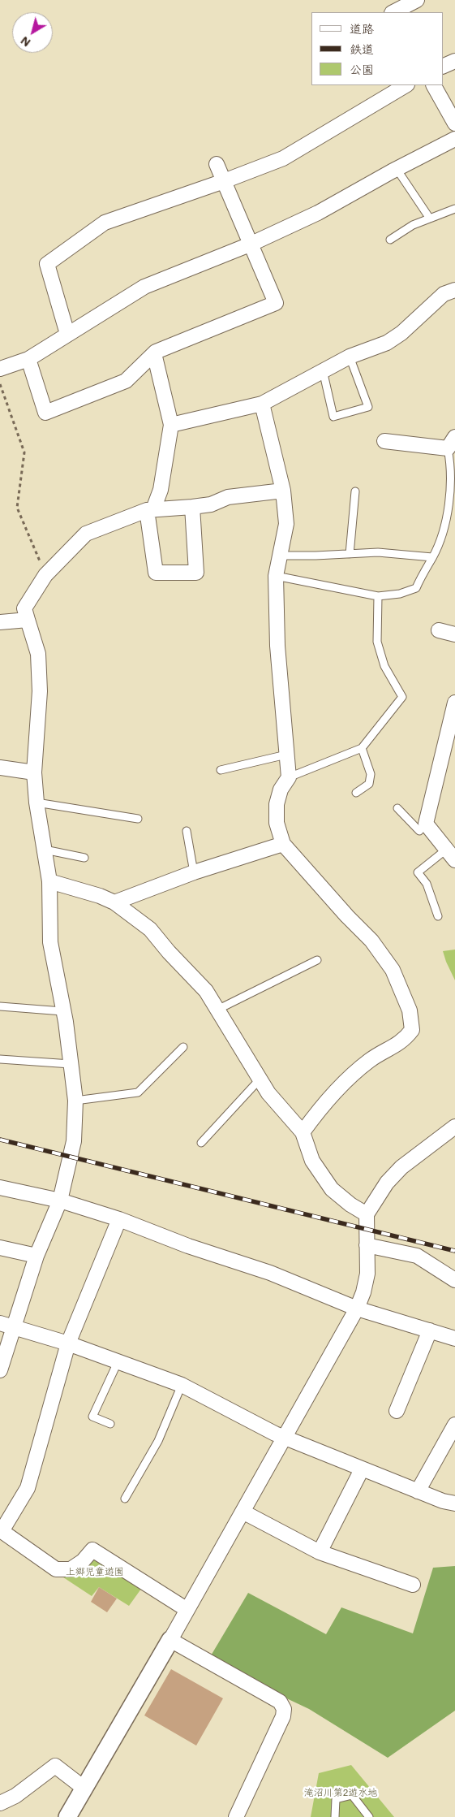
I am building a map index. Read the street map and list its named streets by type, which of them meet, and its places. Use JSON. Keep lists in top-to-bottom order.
{
  "parks": ["上郷児童遊園", "滝沼川第2遊水地"],
  "legend": ["道路", "鉄道", "公園"],
  "north": "bottom left"
}
